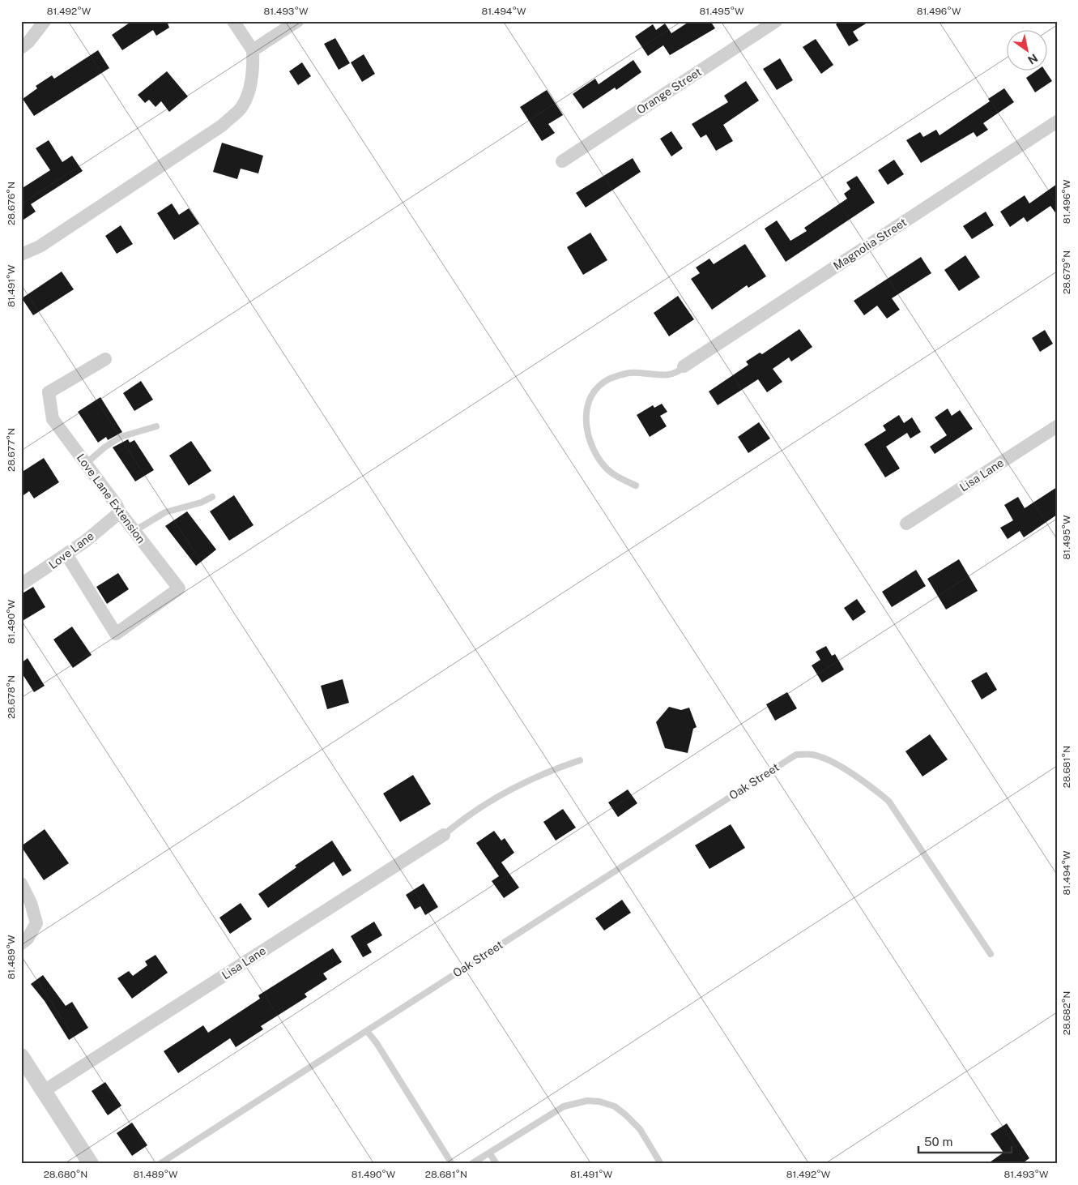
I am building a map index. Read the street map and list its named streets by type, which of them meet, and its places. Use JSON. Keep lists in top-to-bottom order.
{
  "streets": {
    "street": [
      "Orange Street",
      "Magnolia Street",
      "Lisa Lane",
      "Love Lane Extension",
      "Love Lane"
    ],
    "lane": ["Oak Street"]
  },
  "crossings": [
    ["Love Lane Extension", "Love Lane"]
  ],
  "scale_bar": "50 m",
  "north": "bottom right",
  "coordinates": [
    "81.492°W",
    "81.493°W",
    "81.494°W",
    "81.495°W",
    "81.496°W",
    "28.676°N",
    "28.679°N",
    "81.491°W",
    "28.677°N",
    "81.490°W",
    "28.678°N",
    "28.681°N",
    "81.489°W",
    "28.682°N",
    "28.680°N"
  ]
}
